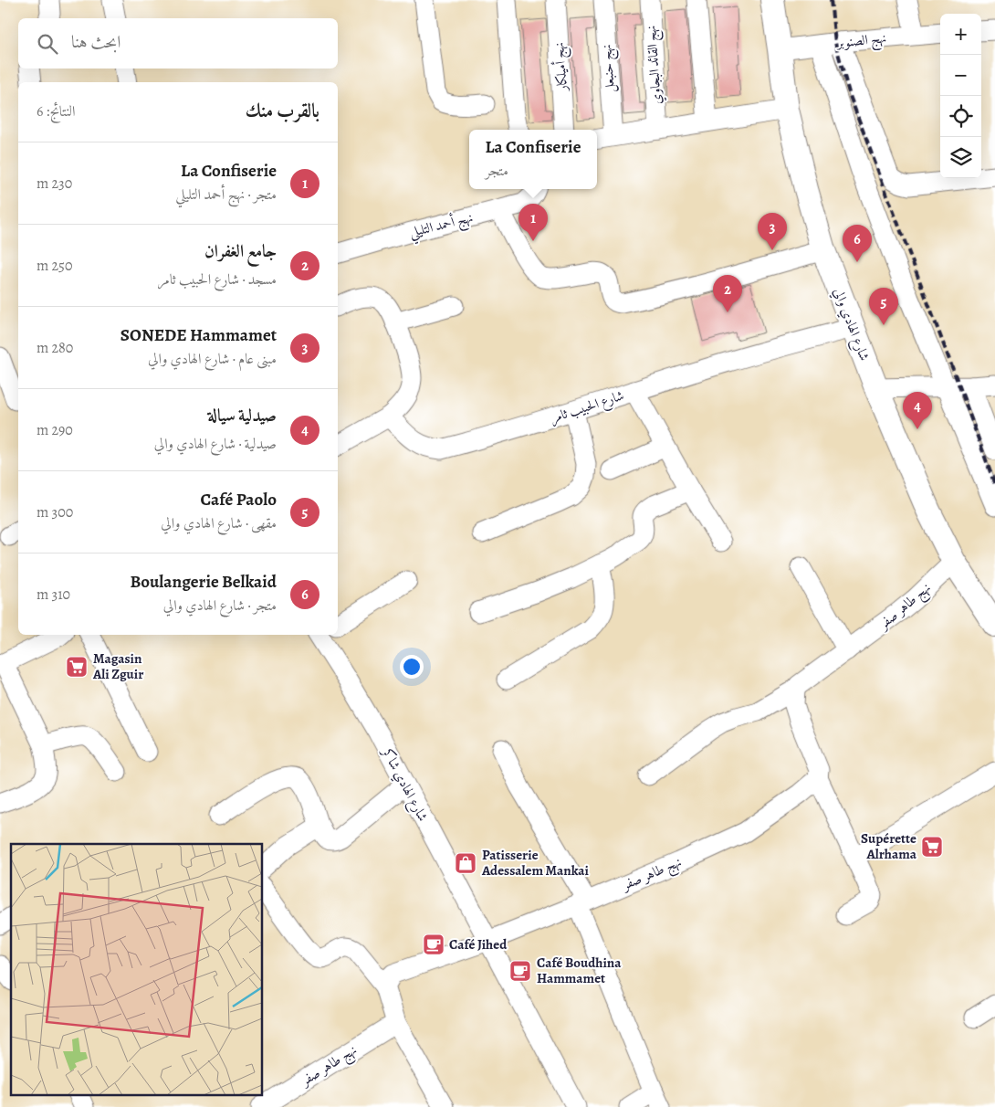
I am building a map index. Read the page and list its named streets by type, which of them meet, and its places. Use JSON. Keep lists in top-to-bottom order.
{
  "streets": {
    "main road": ["شارع الهادي والي"],
    "street": [
      "نهج الصنوبر",
      "نهج القائد البجاوي",
      "نهج أميلكار",
      "نهج حنبعل",
      "نهج أحمد التليلي",
      "شارع الحبيب ثامر",
      "نهج طاهر صفر",
      "شارع الهادي شاكر"
    ]
  },
  "crossings": [
    ["نهج الصنوبر", "شارع الهادي والي"],
    ["شارع الهادي والي", "شارع الحبيب ثامر"],
    ["شارع الهادي والي", "نهج طاهر صفر"],
    ["نهج طاهر صفر", "شارع الهادي شاكر"]
  ],
  "places": {
    "supermarket": ["Magasin Ali Zguir", "Supérette Alrhama"],
    "shop": ["Patisserie Adessalem Mankai"],
    "cafe": ["Café Jihed", "Café Boudhina Hammamet"]
  },
  "page": {
    "map_buttons": ["+", "−"],
    "search": "ابحث هنا",
    "heading": ["بالقرب منك", "النتائج: 6"],
    "popup": ["La Confiserie", "متجر"],
    "list": [
      {
        "mark": "1",
        "name": "La Confiserie",
        "note": "متجر · نهج أحمد التليلي",
        "value": "230 m"
      },
      {
        "mark": "2",
        "name": "جامع الغفران",
        "note": "مسجد · شارع الحبيب ثامر",
        "value": "250 m"
      },
      {
        "mark": "3",
        "name": "SONEDE Hammamet",
        "note": "مبنى عام · شارع الهادي والي",
        "value": "280 m"
      },
      {
        "mark": "4",
        "name": "صيدلية سيالة",
        "note": "صيدلية · شارع الهادي والي",
        "value": "290 m"
      },
      {
        "mark": "5",
        "name": "Café Paolo",
        "note": "مقهى · شارع الهادي والي",
        "value": "300 m"
      },
      {
        "mark": "6",
        "name": "Boulangerie Belkaid",
        "note": "متجر · شارع الهادي والي",
        "value": "310 m"
      }
    ],
    "pins": [
      "1",
      "3",
      "6",
      "2",
      "5",
      "4"
    ]
  }
}
